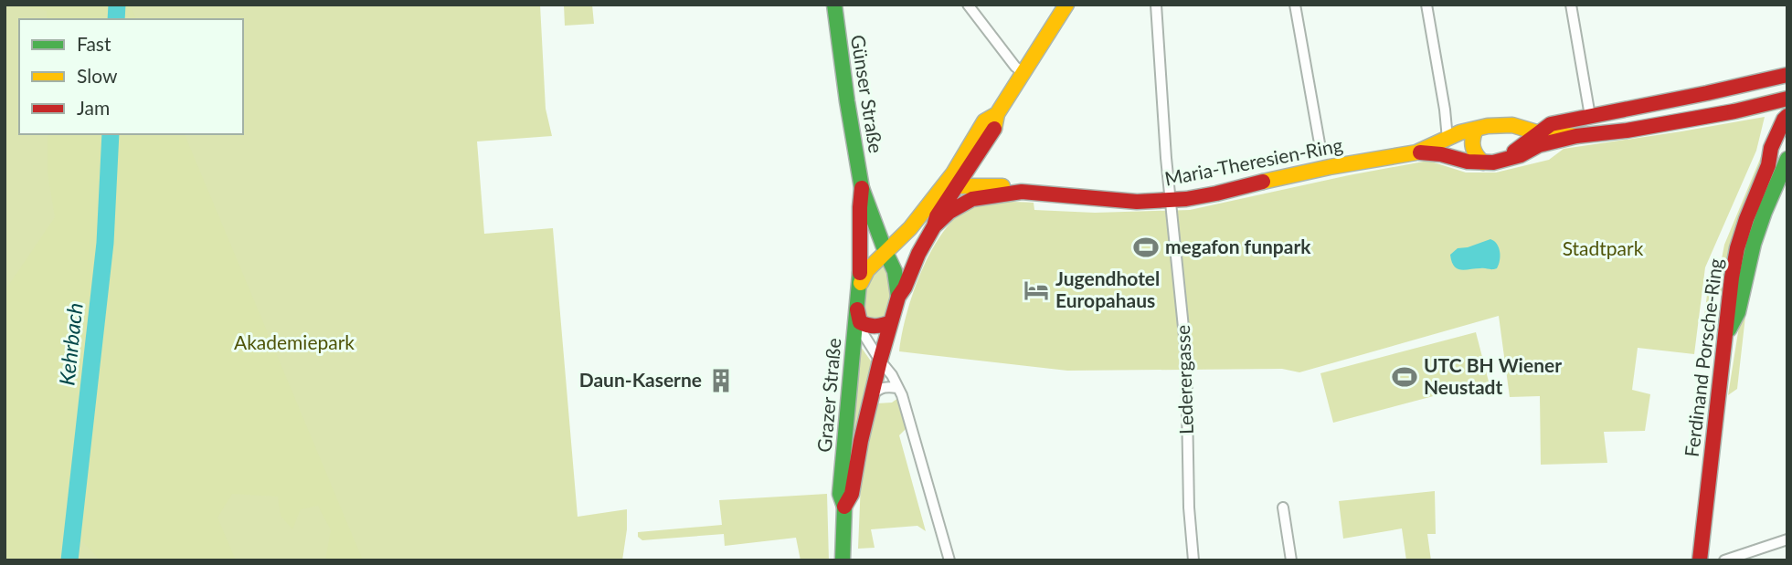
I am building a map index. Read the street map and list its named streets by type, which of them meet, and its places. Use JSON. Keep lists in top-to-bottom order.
{
  "streets": {
    "main road": [
      "Günser Straße",
      "Maria-Theresien-Ring",
      "Ferdinand Porsche-Ring",
      "Grazer Straße"
    ],
    "street": ["Lederergasse"]
  },
  "crossings": [
    ["Günser Straße", "Grazer Straße"],
    ["Maria-Theresien-Ring", "Lederergasse"]
  ],
  "water": ["Kehrbach"],
  "parks": ["Stadtpark", "Akademiepark"],
  "places": {
    "sports": ["megafon funpark", "UTC BH Wiener Neustadt"],
    "hotel": ["Jugendhotel Europahaus"],
    "building": ["Daun-Kaserne"]
  },
  "legend": ["Fast", "Slow", "Jam"]
}
